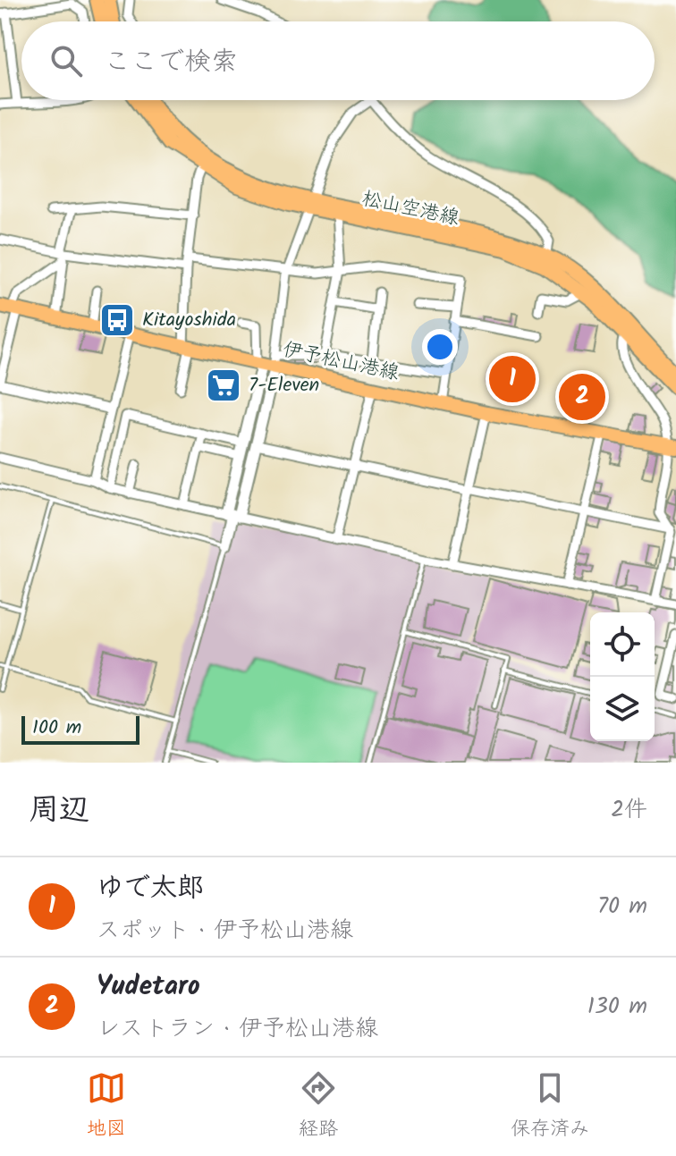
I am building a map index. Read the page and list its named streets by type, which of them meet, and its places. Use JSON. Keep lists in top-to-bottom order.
{
  "streets": {
    "main road": ["松山空港線", "伊予松山港線"]
  },
  "places": {
    "bus stop": ["Kitayoshida"],
    "supermarket": ["7-Eleven"]
  },
  "scale_bar": "100 m",
  "page": {
    "search": "ここで検索",
    "pins": ["1", "2"],
    "scale": "100 m",
    "heading": ["周辺", "2件"],
    "list": [
      {
        "mark": "1",
        "name": "ゆで太郎",
        "note": "スポット · 伊予松山港線",
        "value": "70 m"
      },
      {
        "mark": "2",
        "name": "Yudetaro",
        "note": "レストラン · 伊予松山港線",
        "value": "130 m"
      }
    ],
    "nav": ["地図", "経路", "保存済み"]
  }
}
